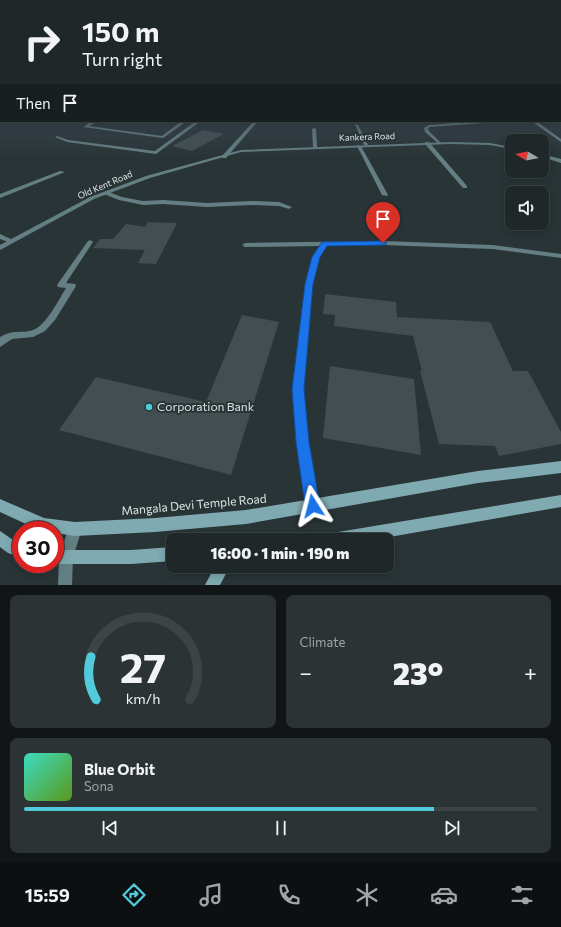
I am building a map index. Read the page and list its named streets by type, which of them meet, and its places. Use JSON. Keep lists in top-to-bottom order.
{
  "streets": {
    "main road": ["Mangala Devi Temple Road"],
    "street": ["Kankera Road", "Old Kent Road"]
  },
  "crossings": [
    ["Kankera Road", "Old Kent Road"]
  ],
  "places": ["Corporation Bank"],
  "north": "left",
  "page": {
    "turn": ["150 m", "Turn right"],
    "then": "Then",
    "limit": "30",
    "trip": "16:00 · 1 min · 190 m",
    "tile": "Climate",
    "heat": ["−", "23°", "+"],
    "song": ["Blue Orbit", "Sona"],
    "tabs": "15:59",
    "gauge": ["27", "km/h"]
  }
}
